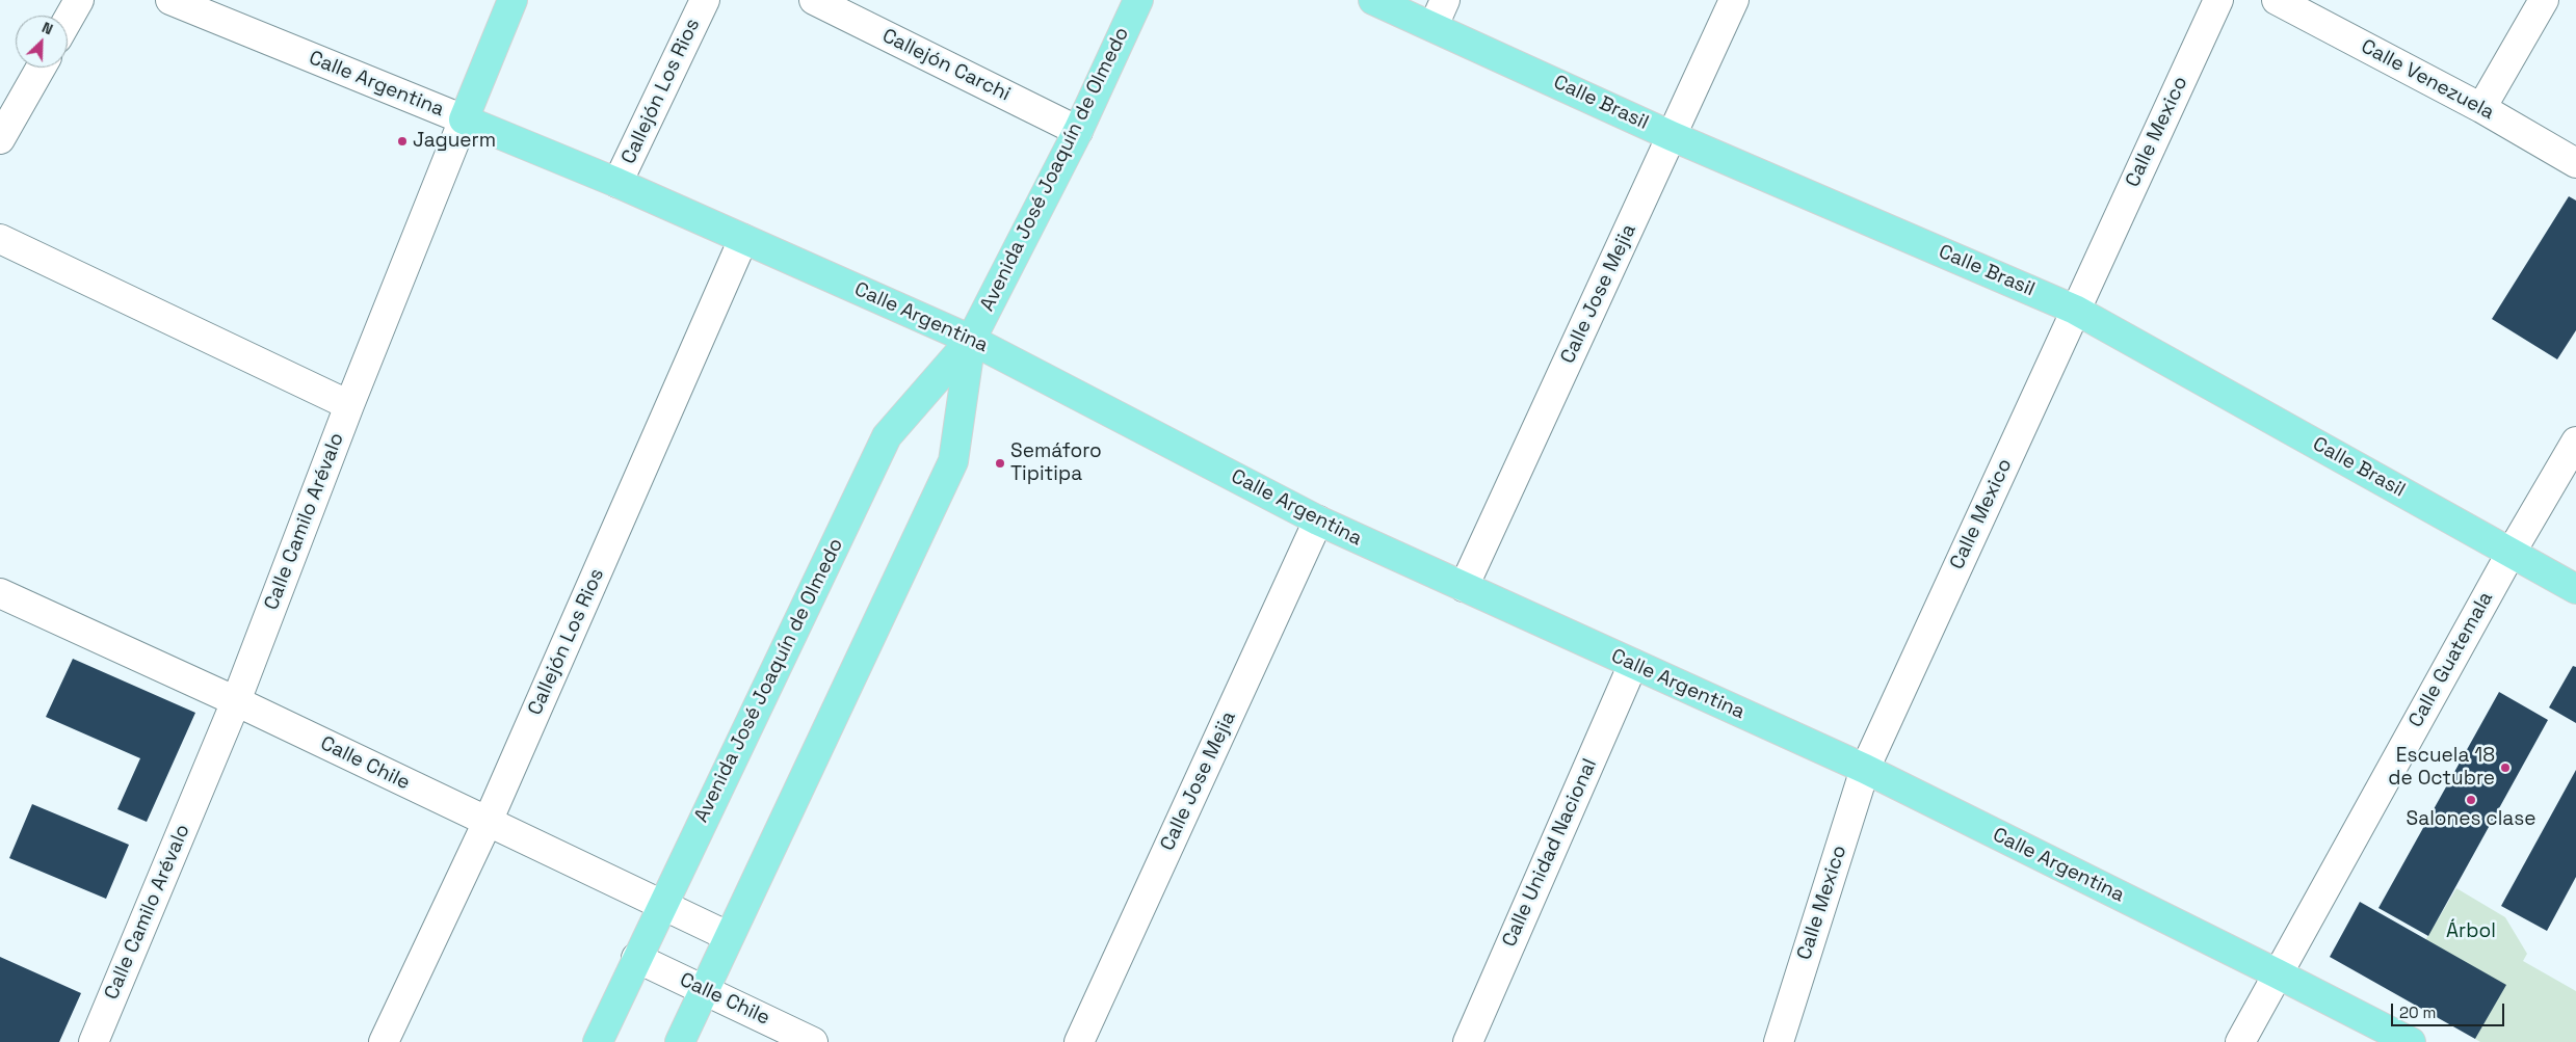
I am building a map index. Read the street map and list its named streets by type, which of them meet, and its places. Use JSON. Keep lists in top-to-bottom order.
{
  "streets": {
    "main road": [
      "Calle Argentina",
      "Calle Brasil",
      "Avenida José Joaquín de Olmedo",
      "Calle Camilo Arévalo"
    ],
    "street": [
      "Callejón Carchi",
      "Calle Venezuela",
      "Callejón Los Rios",
      "Calle Mexico",
      "Calle Jose Mejia",
      "Calle Guatemala",
      "Calle Chile",
      "Calle Unidad Nacional"
    ]
  },
  "crossings": [
    ["Callejón Carchi", "Avenida José Joaquín de Olmedo"],
    ["Calle Argentina", "Callejón Los Rios"],
    ["Calle Argentina", "Calle Mexico"],
    ["Calle Argentina", "Avenida José Joaquín de Olmedo"],
    ["Calle Argentina", "Calle Jose Mejia"],
    ["Calle Argentina", "Calle Camilo Arévalo"],
    ["Calle Argentina", "Calle Guatemala"],
    ["Calle Argentina", "Calle Unidad Nacional"],
    ["Callejón Los Rios", "Calle Chile"],
    ["Calle Brasil", "Calle Mexico"],
    ["Calle Brasil", "Calle Jose Mejia"],
    ["Calle Brasil", "Calle Guatemala"],
    ["Avenida José Joaquín de Olmedo", "Calle Chile"],
    ["Calle Camilo Arévalo", "Calle Chile"]
  ],
  "parks": ["Árbol"],
  "places": [
    "Jaguerm",
    "Semáforo Tipitipa",
    "Escuela 18 de Octubre",
    "Salones clase"
  ],
  "scale_bar": "20 m",
  "north": "top right"
}
